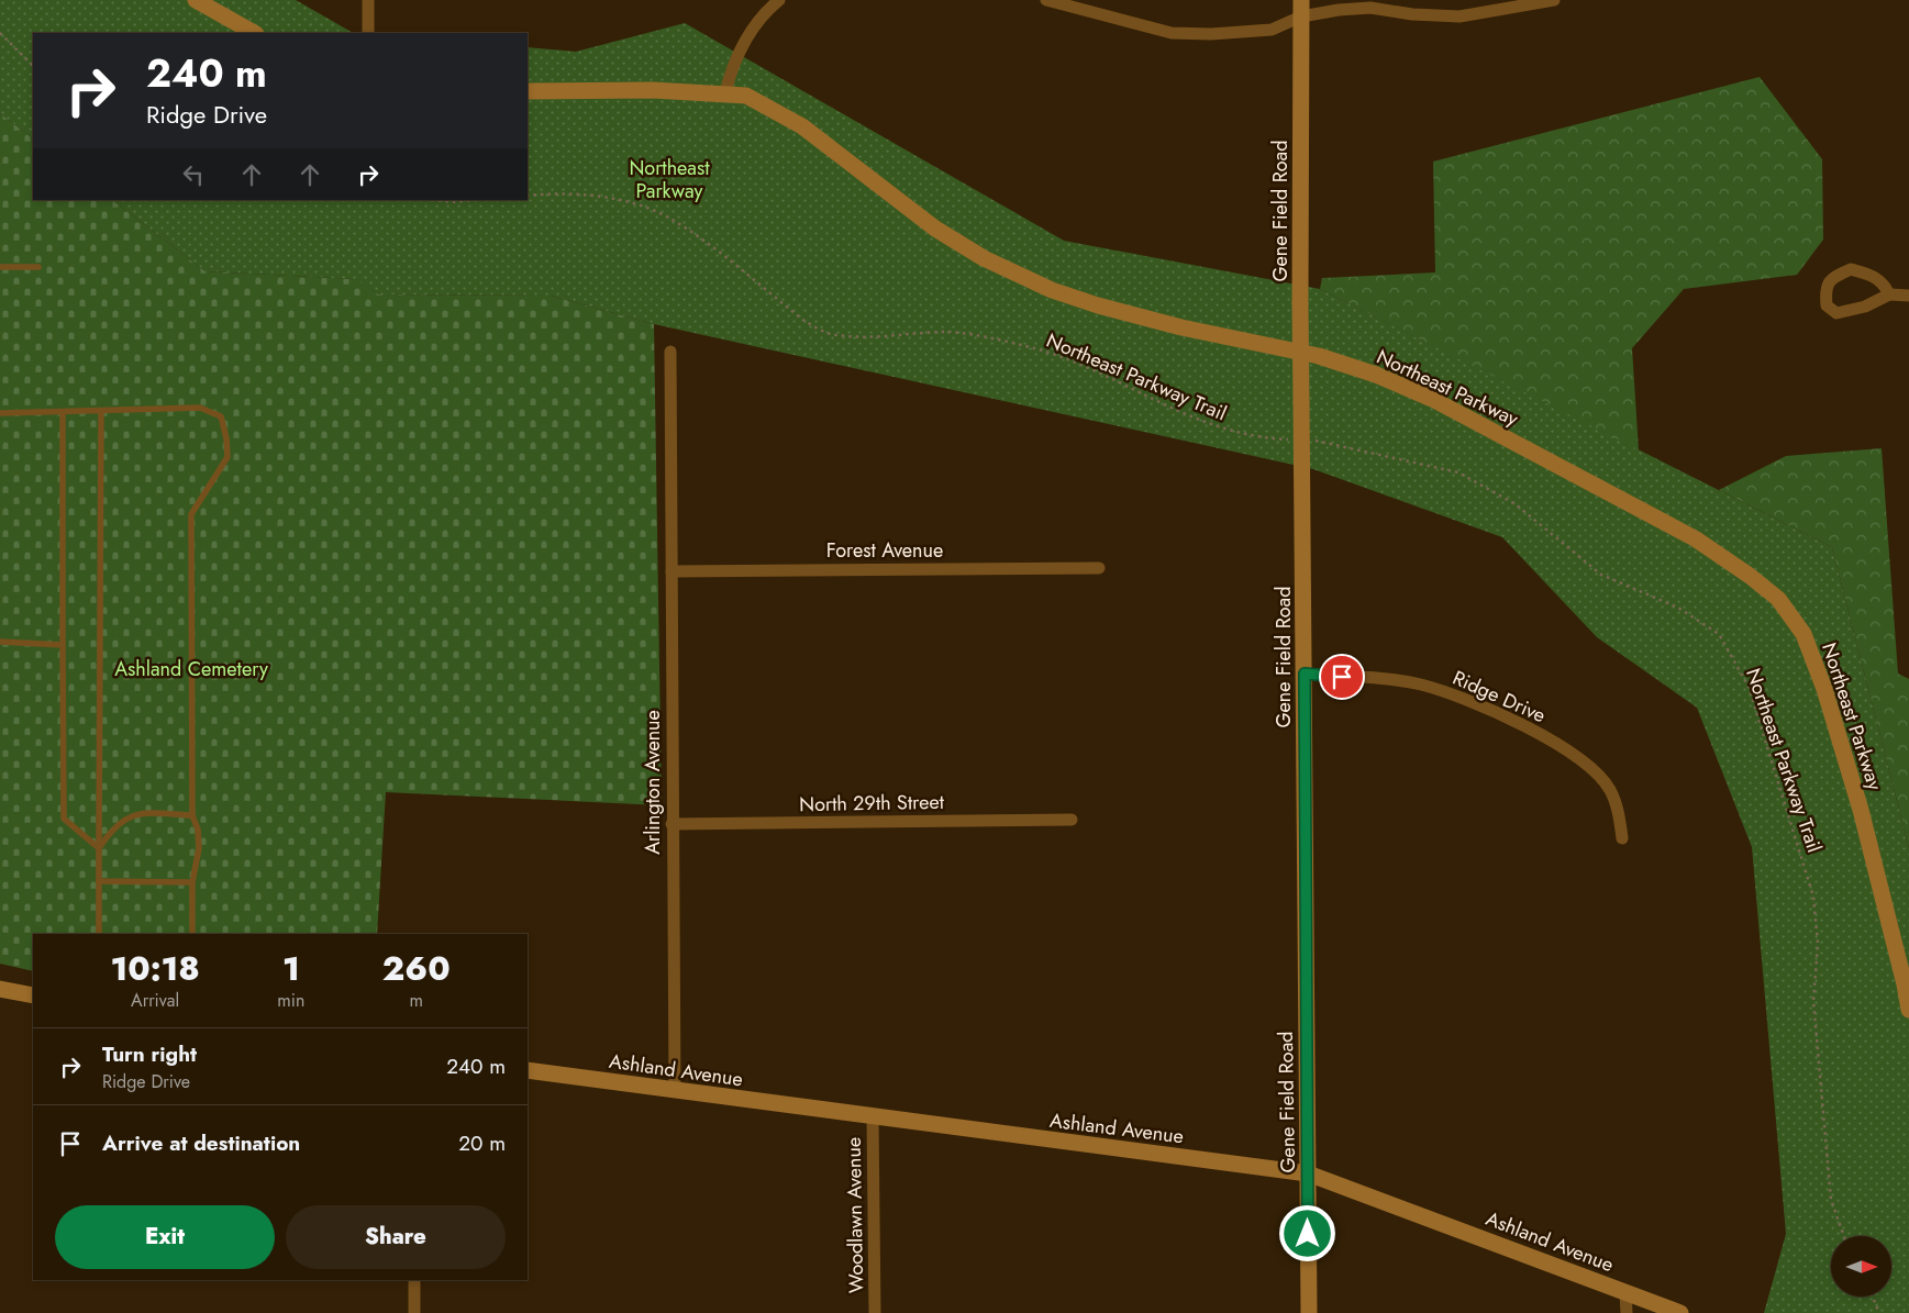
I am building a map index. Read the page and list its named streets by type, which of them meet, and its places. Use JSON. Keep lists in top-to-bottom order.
{
  "streets": {
    "street": [
      "Gene Field Road",
      "Northeast Parkway",
      "Forest Avenue",
      "Ridge Drive",
      "Arlington Avenue",
      "North 29th Street",
      "Ashland Avenue",
      "Woodlawn Avenue"
    ],
    "path": ["Northeast Parkway Trail"]
  },
  "crossings": [
    ["Gene Field Road", "Northeast Parkway Trail"],
    ["Gene Field Road", "Ridge Drive"],
    ["Gene Field Road", "Ashland Avenue"],
    ["Forest Avenue", "Arlington Avenue"],
    ["Arlington Avenue", "North 29th Street"],
    ["Arlington Avenue", "Ashland Avenue"],
    ["Ashland Avenue", "Woodlawn Avenue"]
  ],
  "parks": ["Northeast Parkway", "Ashland Cemetery"],
  "north": "right",
  "page": {
    "turn": ["240 m", "Ridge Drive"],
    "eta": [
      "10:18",
      "Arrival",
      "1",
      "min",
      "260",
      "m"
    ],
    "list": [
      {
        "name": "Turn right",
        "note": "Ridge Drive",
        "value": "240 m"
      },
      {
        "name": "Arrive at destination",
        "value": "20 m"
      }
    ],
    "buttons": ["Exit", "Share"]
  }
}
